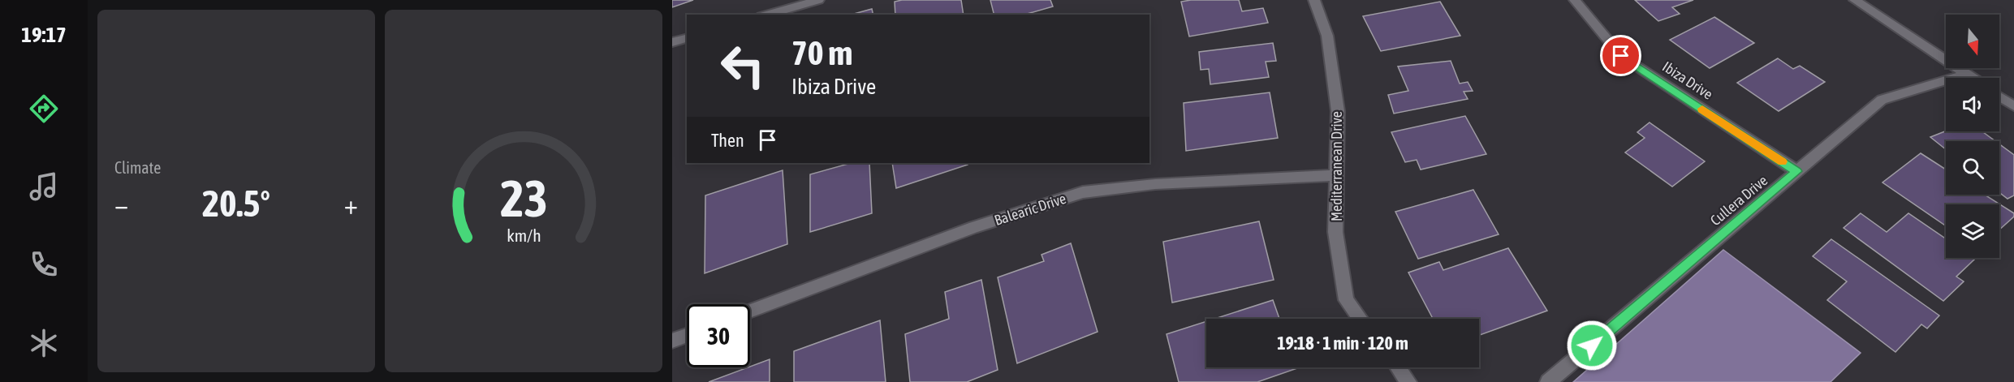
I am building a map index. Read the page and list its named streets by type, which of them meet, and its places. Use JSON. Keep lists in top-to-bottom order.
{
  "streets": {
    "street": [
      "Ibiza Drive",
      "Mediterranean Drive",
      "Cullera Drive",
      "Balearic Drive"
    ]
  },
  "crossings": [
    ["Ibiza Drive", "Cullera Drive"],
    ["Mediterranean Drive", "Balearic Drive"]
  ],
  "north": "bottom",
  "page": {
    "tabs": "19:17",
    "tile": "Climate",
    "turn": ["70 m", "Ibiza Drive"],
    "then": "Then",
    "heat": ["−", "20.5°", "+"],
    "limit": "30",
    "trip": "19:18 · 1 min · 120 m",
    "gauge": ["23", "km/h"]
  }
}
